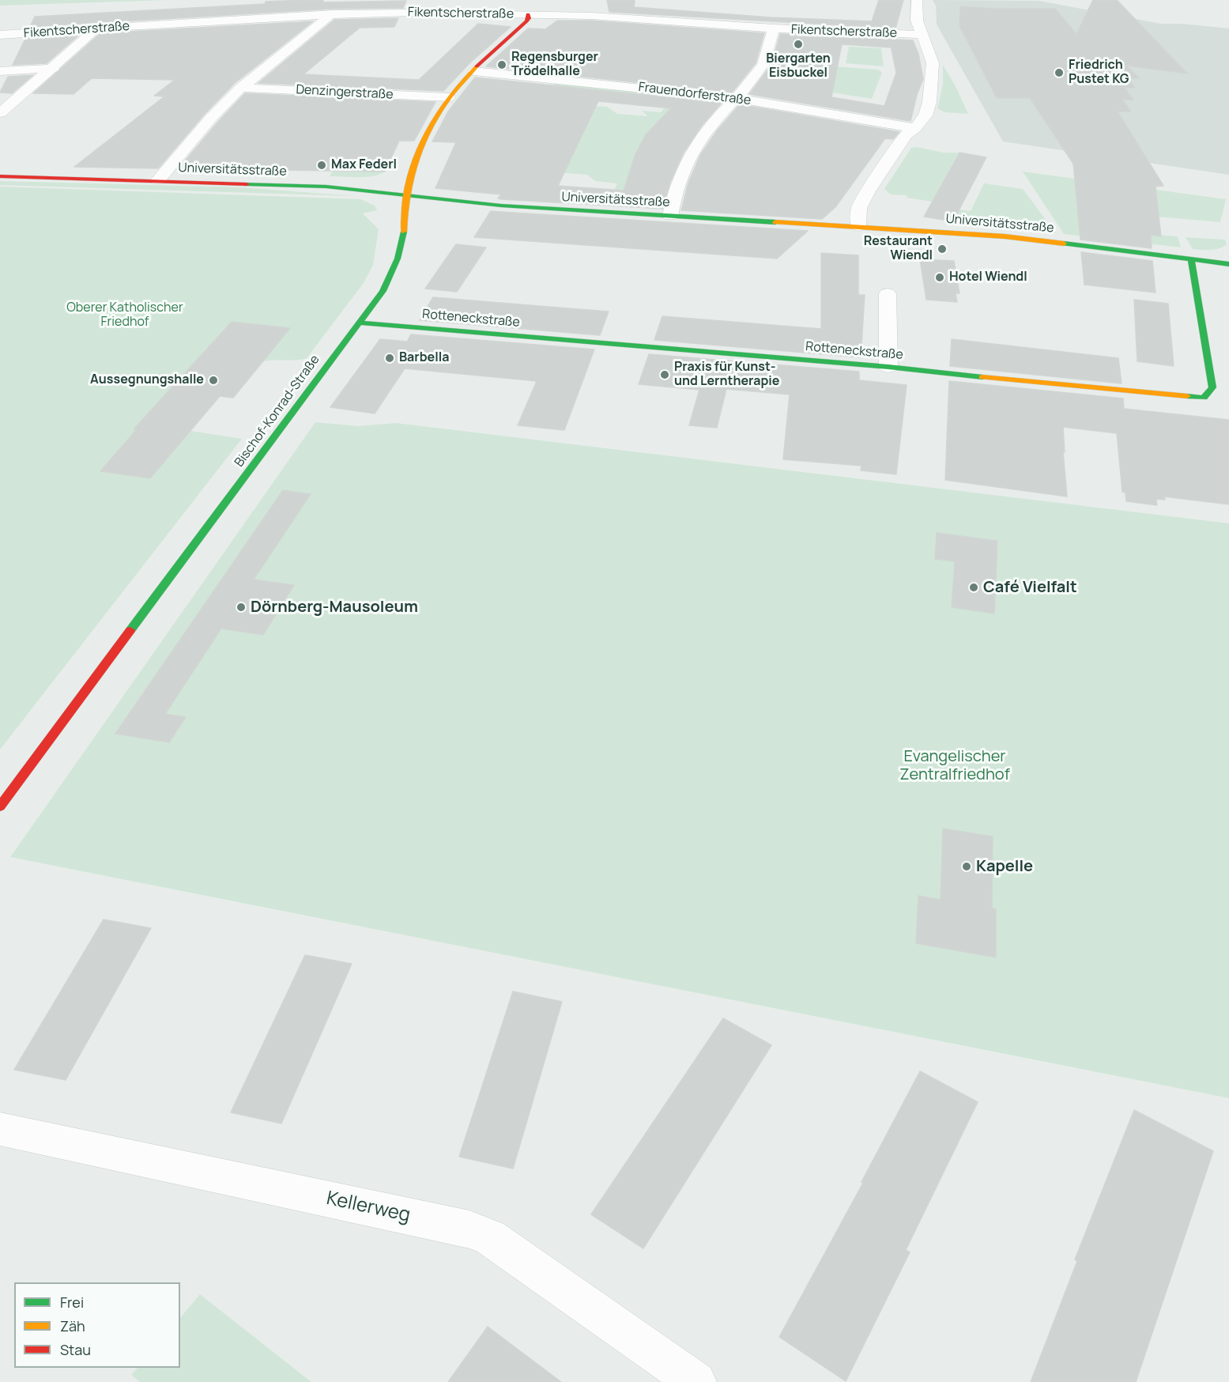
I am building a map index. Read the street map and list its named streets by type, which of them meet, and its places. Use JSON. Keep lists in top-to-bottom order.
{
  "streets": {
    "street": [
      "Fikentscherstraße",
      "Denzingerstraße",
      "Frauendorferstraße",
      "Universitätsstraße",
      "Rotteneckstraße",
      "Bischof-Konrad-Straße",
      "Kellerweg"
    ]
  },
  "crossings": [
    ["Fikentscherstraße", "Bischof-Konrad-Straße"],
    ["Denzingerstraße", "Bischof-Konrad-Straße"],
    ["Frauendorferstraße", "Bischof-Konrad-Straße"],
    ["Universitätsstraße", "Rotteneckstraße"],
    ["Universitätsstraße", "Bischof-Konrad-Straße"],
    ["Rotteneckstraße", "Bischof-Konrad-Straße"]
  ],
  "parks": ["Oberer Katholischer Friedhof", "Evangelischer Zentralfriedhof"],
  "places": [
    "Biergarten Eisbuckel",
    "Regensburger Trödelhalle",
    "Friedrich Pustet KG",
    "Max Federl",
    "Restaurant Wiendl",
    "Hotel Wiendl",
    "Barbella",
    "Praxis für Kunst- und Lerntherapie",
    "Aussegnungshalle",
    "Café Vielfalt",
    "Dörnberg-Mausoleum",
    "Kapelle"
  ],
  "legend": ["Frei", "Zäh", "Stau"]
}
